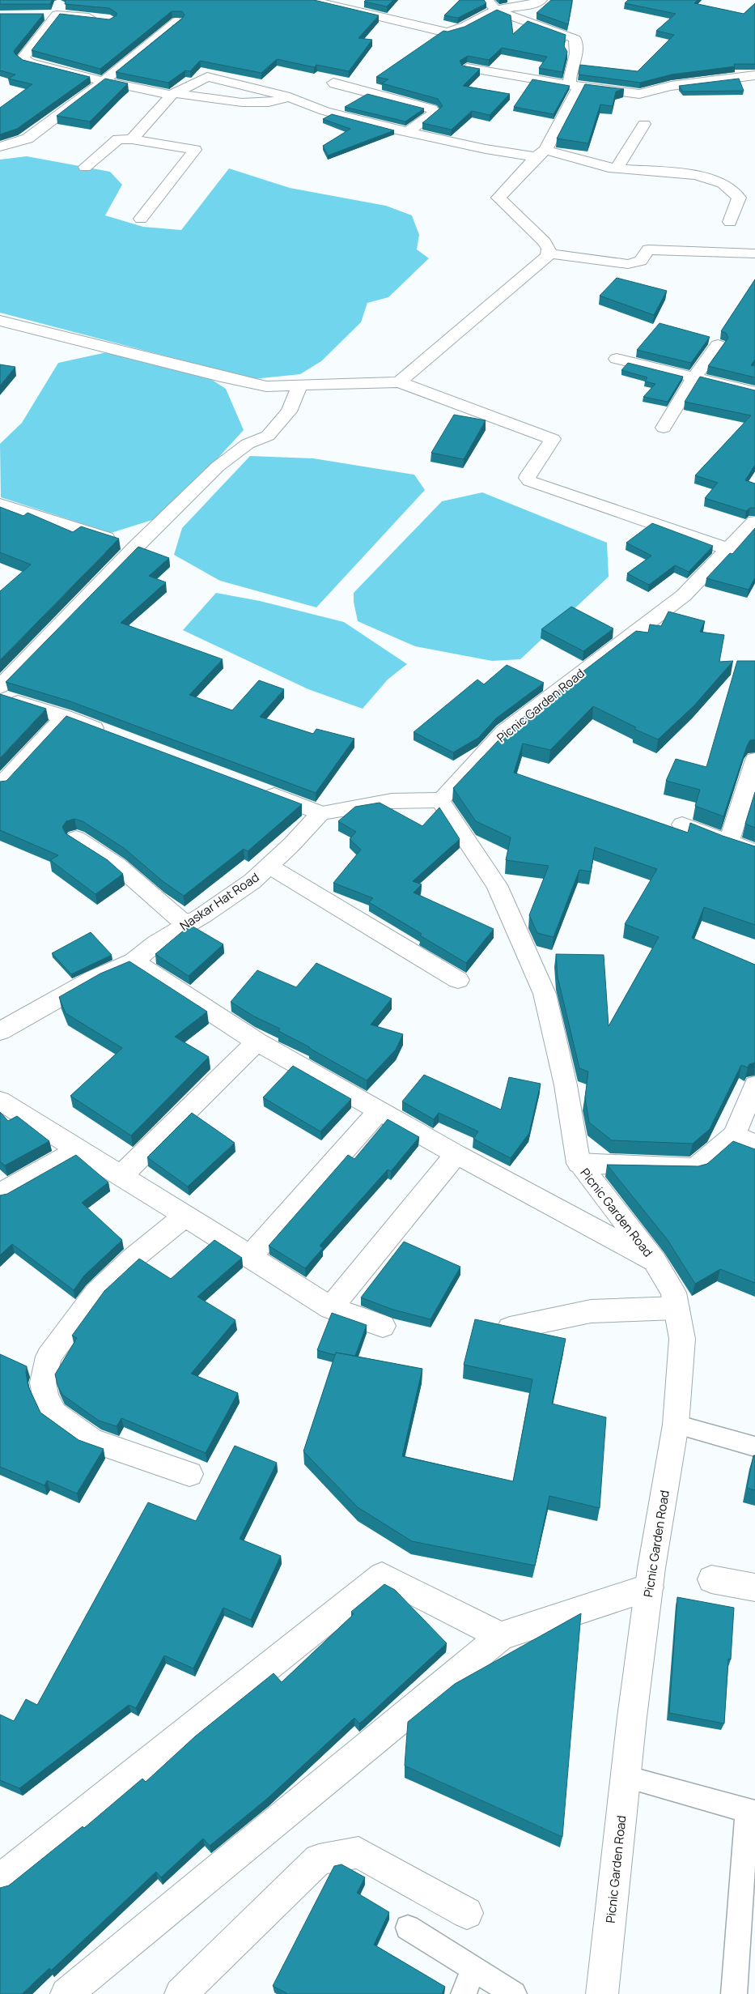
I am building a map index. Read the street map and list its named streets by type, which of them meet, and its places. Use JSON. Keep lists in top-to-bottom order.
{
  "streets": {
    "street": ["Picnic Garden Road", "Naskar Hat Road"]
  }
}
